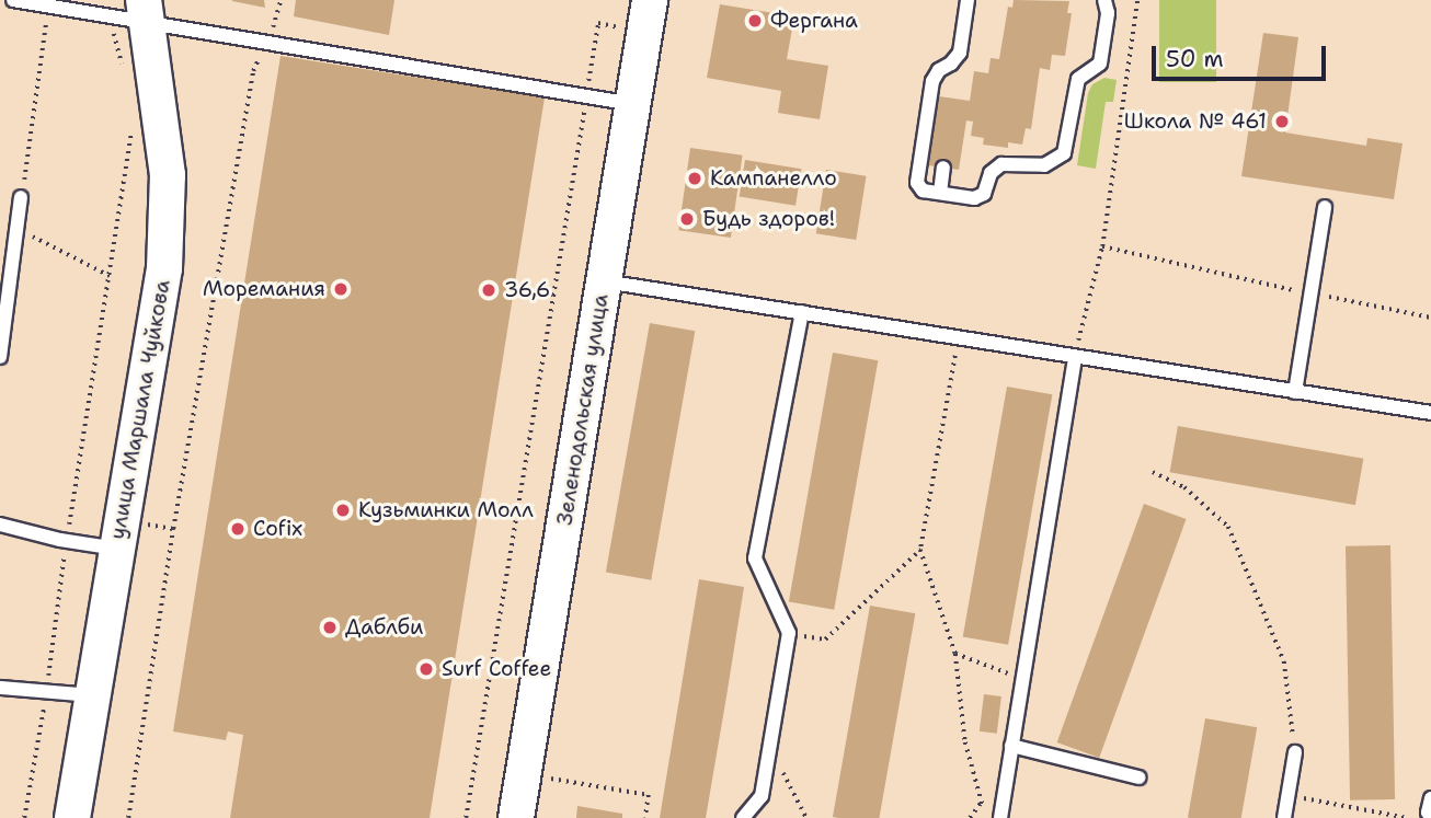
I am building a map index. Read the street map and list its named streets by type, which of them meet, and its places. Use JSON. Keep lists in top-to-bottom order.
{
  "streets": {
    "street": ["улица Маршала Чуйкова", "Зеленодольская улица"]
  },
  "places": [
    "Фергана",
    "Школа № 461",
    "Кампанелло",
    "Будь здоров!",
    "Моремания",
    "36,6",
    "Кузьминки Молл",
    "Cofix",
    "Даблби",
    "Surf Coffee"
  ],
  "scale_bar": "50 m"
}
